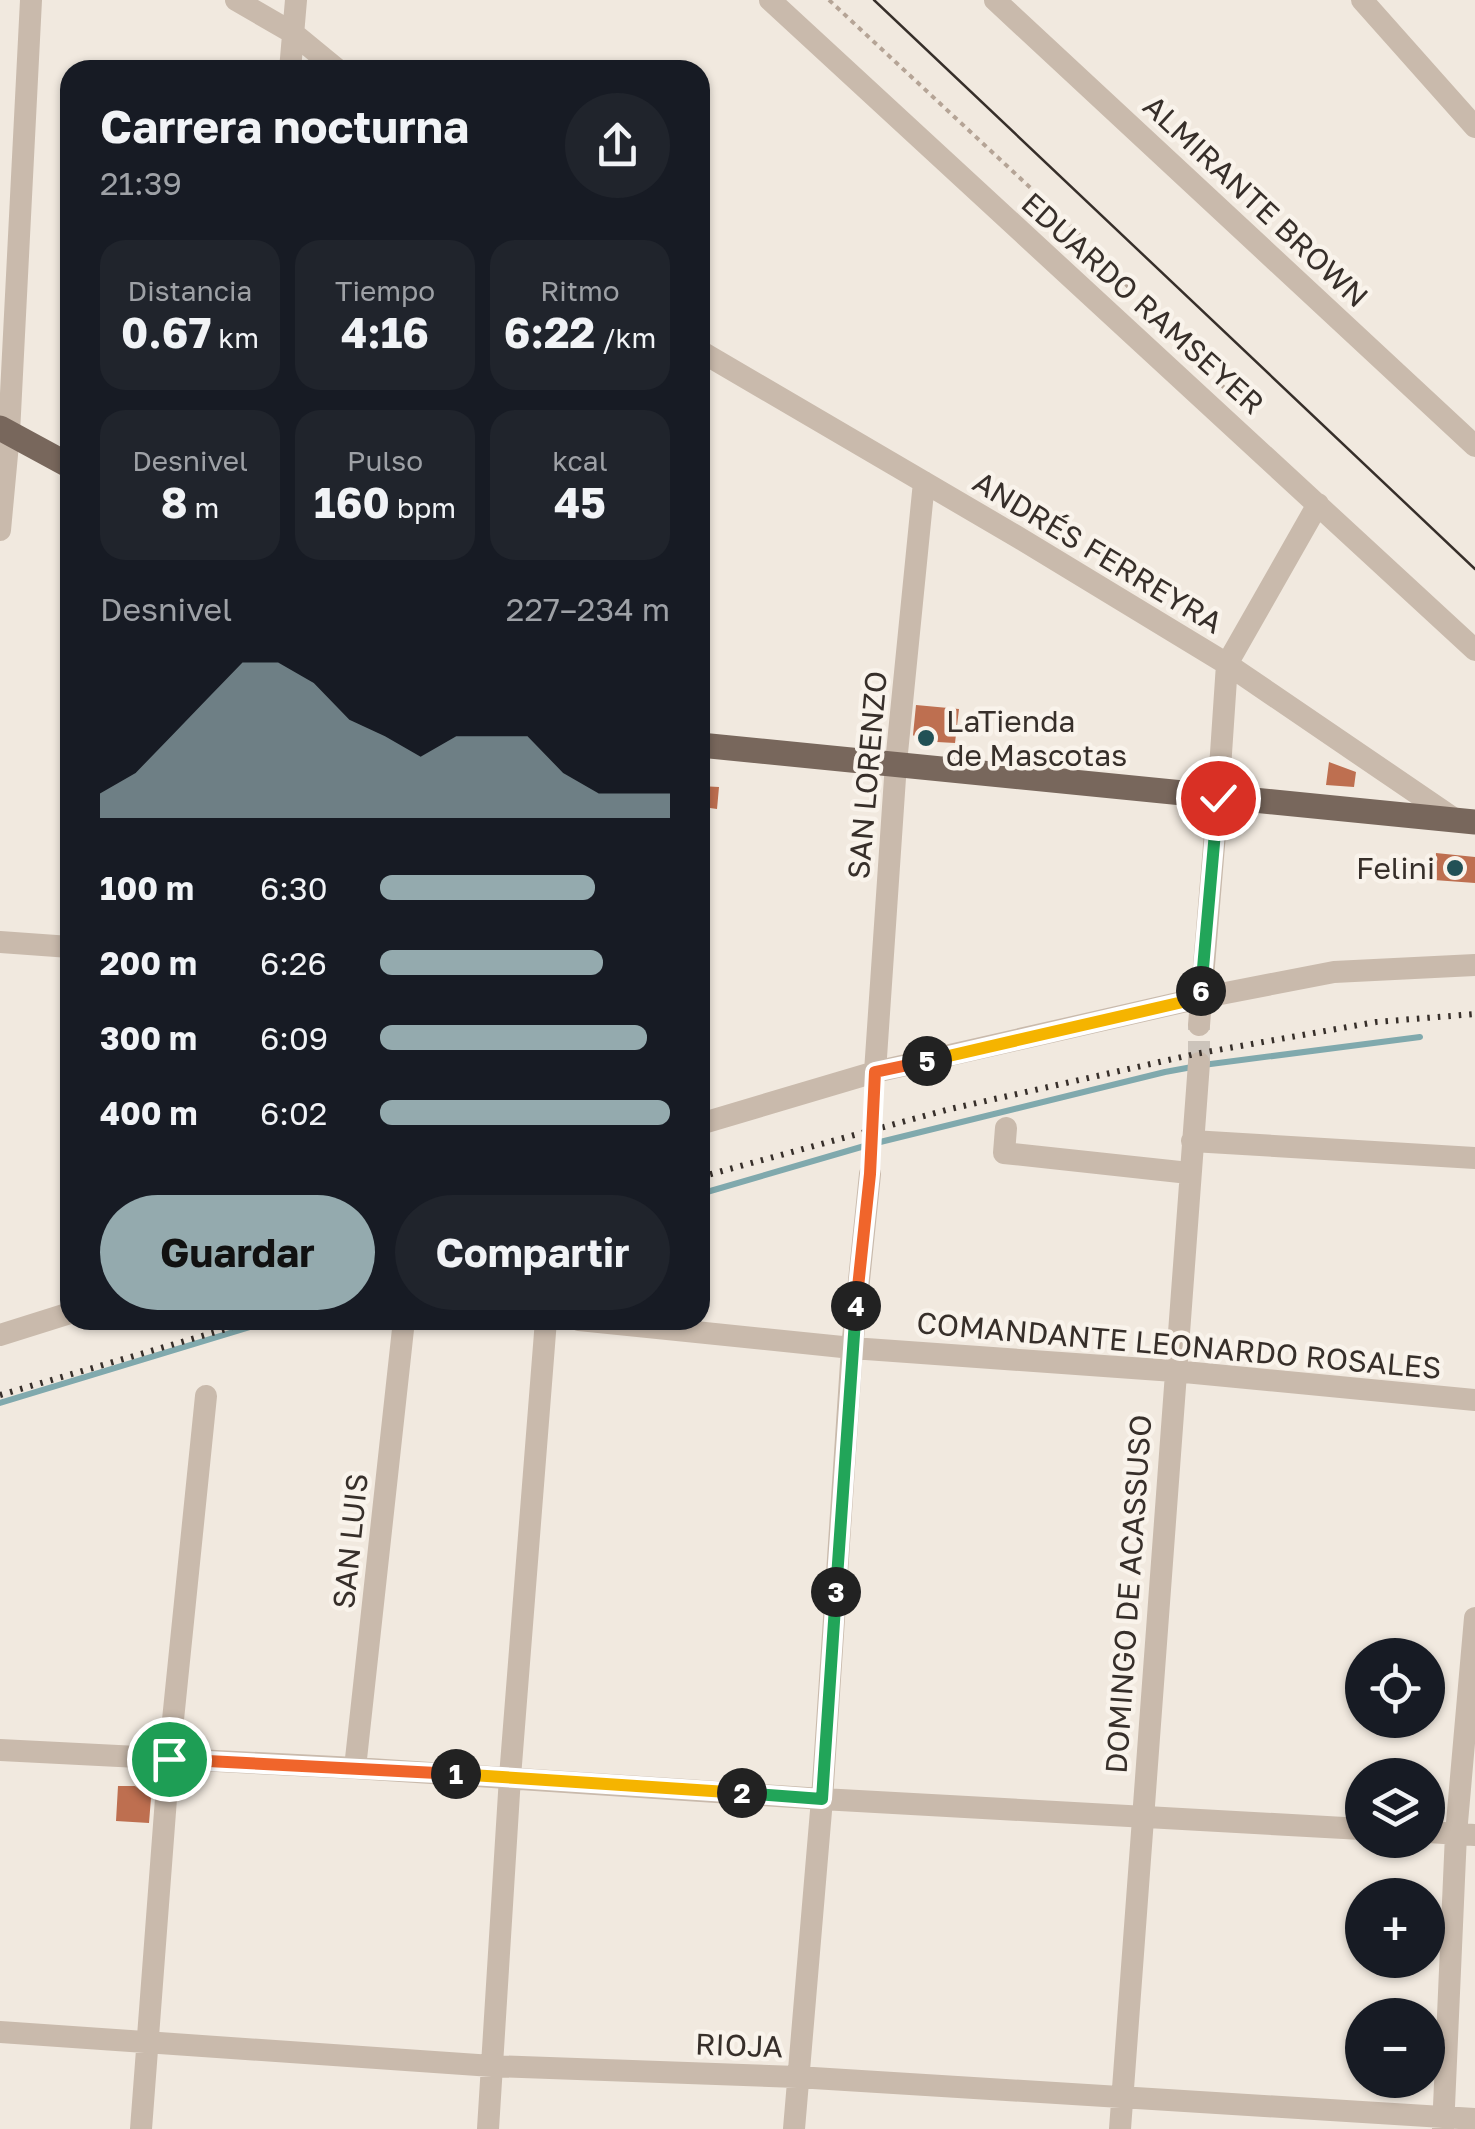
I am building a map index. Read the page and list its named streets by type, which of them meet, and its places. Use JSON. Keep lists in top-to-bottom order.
{
  "streets": {
    "street": [
      "ALMIRANTE BROWN",
      "EDUARDO RAMSEYER",
      "ANDRÉS FERREYRA",
      "SAN LORENZO",
      "COMANDANTE LEONARDO ROSALES",
      "SAN LUIS",
      "DOMINGO DE ACASSUSO",
      "RIOJA"
    ]
  },
  "crossings": [
    ["ANDRÉS FERREYRA", "SAN LORENZO"],
    ["COMANDANTE LEONARDO ROSALES", "DOMINGO DE ACASSUSO"],
    ["DOMINGO DE ACASSUSO", "RIOJA"]
  ],
  "places": ["LaTienda de Mascotas", "Felini"],
  "page": {
    "heading": ["Carrera nocturna", "21:39"],
    "stats": [
      ["Distancia", "0.67 km"],
      ["Tiempo", "4:16"],
      ["Ritmo", "6:22 /km"],
      ["Desnivel", "8 m"],
      ["Pulso", "160 bpm"],
      ["kcal", "45"]
    ],
    "chart": ["Desnivel", "227–234 m"],
    "list": [
      {
        "name": "100 m",
        "note": "6:30"
      },
      {
        "name": "200 m",
        "note": "6:26"
      },
      {
        "name": "300 m",
        "note": "6:09"
      },
      {
        "name": "400 m",
        "note": "6:02"
      }
    ],
    "pins": [
      "6",
      "5",
      "4",
      "3",
      "1",
      "2"
    ],
    "buttons": ["Guardar", "Compartir"],
    "map_buttons": ["+", "−"]
  }
}
